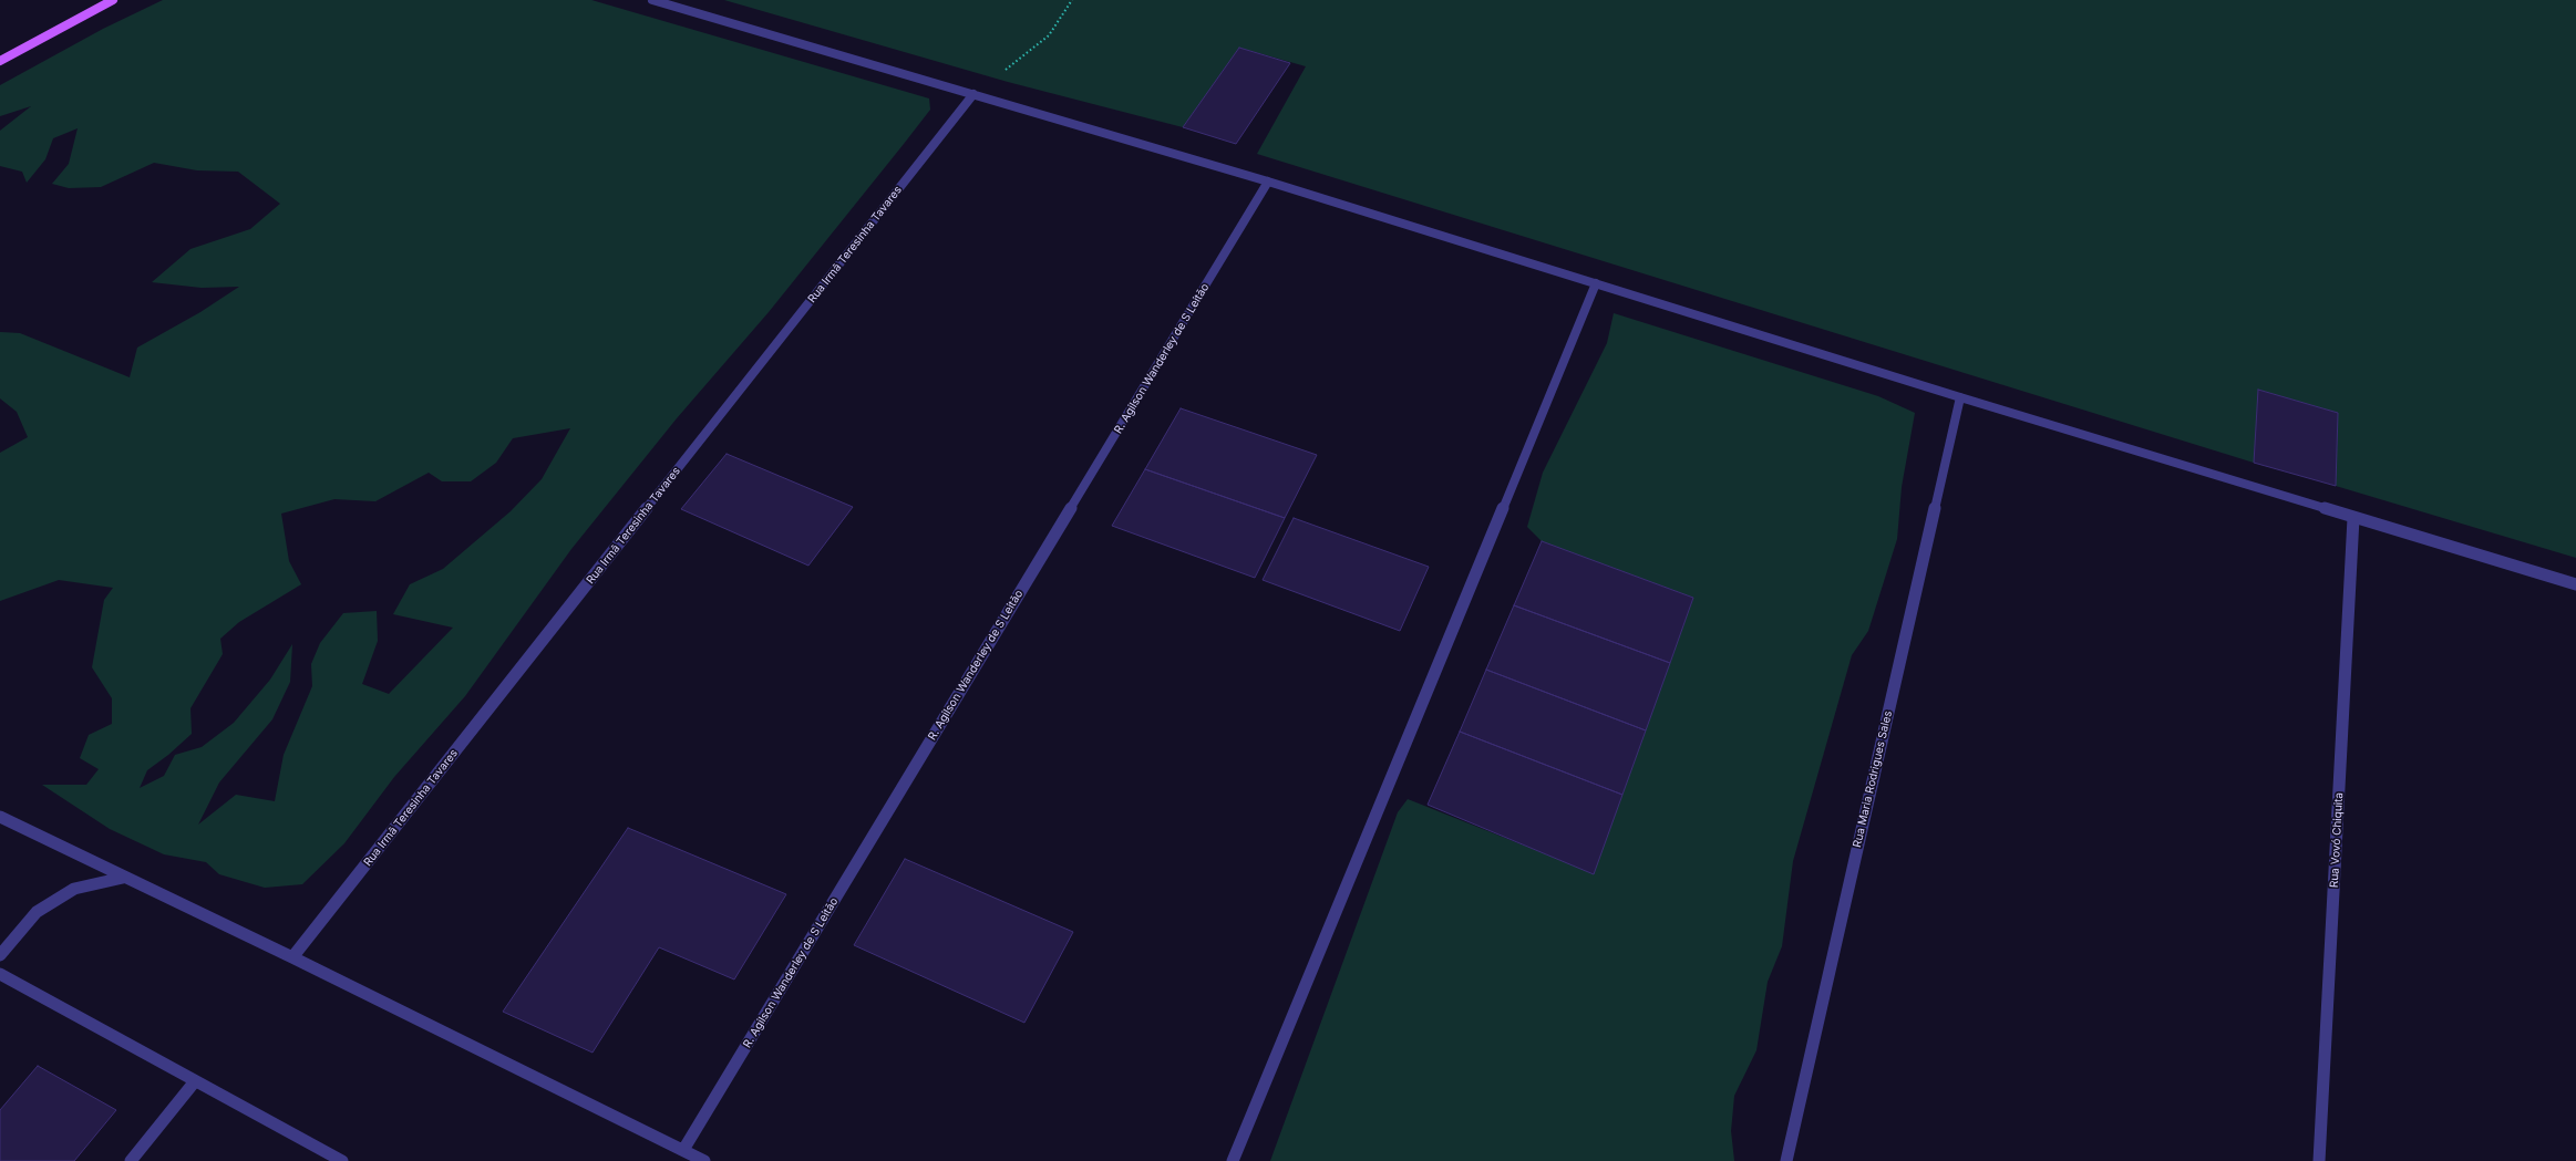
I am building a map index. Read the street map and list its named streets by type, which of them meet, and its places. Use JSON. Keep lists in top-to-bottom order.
{
  "streets": {
    "street": [
      "Rua Irmã Teresinha Tavares",
      "R. Agilson Wanderley de S Leitão",
      "Rua Maria Rodrigues Sales",
      "Rua Vovó Chiquita"
    ]
  }
}
